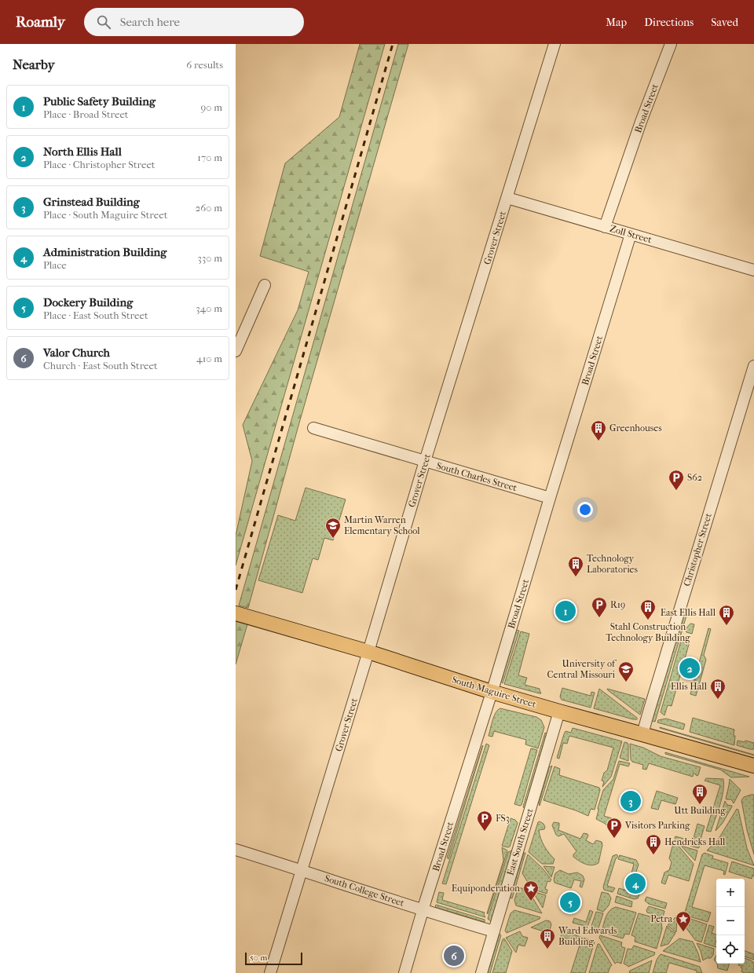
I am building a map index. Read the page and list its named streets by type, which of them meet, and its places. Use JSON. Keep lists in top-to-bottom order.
{
  "streets": {
    "main road": ["South Maguire Street"],
    "street": [
      "Broad Street",
      "Zoll Street",
      "Grover Street",
      "South Charles Street",
      "Christopher Street",
      "East South Street",
      "South College Street"
    ]
  },
  "crossings": [
    ["Broad Street", "Zoll Street"],
    ["Broad Street", "South Charles Street"],
    ["Broad Street", "South Maguire Street"],
    ["Broad Street", "South College Street"],
    ["Zoll Street", "Grover Street"],
    ["Grover Street", "South Charles Street"],
    ["Grover Street", "South Maguire Street"],
    ["Grover Street", "South College Street"],
    ["Christopher Street", "South Maguire Street"],
    ["South Maguire Street", "East South Street"],
    ["East South Street", "South College Street"]
  ],
  "places": {
    "building": [
      "Greenhouses",
      "Technology Laboratories",
      "Stahl Construction Technology Building",
      "East Ellis Hall",
      "Ellis Hall",
      "Utt Building",
      "Hendricks Hall",
      "Ward Edwards Building"
    ],
    "parking": [
      "S62",
      "R19",
      "FS3",
      "Visitors Parking"
    ],
    "school or university": ["Martin Warren Elementary School", "University of Central Missouri"],
    "place": ["Equiponderation", "Petra"]
  },
  "scale_bar": "50 m",
  "page": {
    "header": "Roamly",
    "search": "Search here",
    "nav": ["Map", "Directions", "Saved"],
    "heading": ["Nearby", "6 results"],
    "list": [
      {
        "mark": "1",
        "name": "Public Safety Building",
        "note": "Place · Broad Street",
        "value": "90 m"
      },
      {
        "mark": "2",
        "name": "North Ellis Hall",
        "note": "Place · Christopher Street",
        "value": "170 m"
      },
      {
        "mark": "3",
        "name": "Grinstead Building",
        "note": "Place · South Maguire Street",
        "value": "260 m"
      },
      {
        "mark": "4",
        "name": "Administration Building",
        "note": "Place",
        "value": "330 m"
      },
      {
        "mark": "5",
        "name": "Dockery Building",
        "note": "Place · East South Street",
        "value": "340 m"
      },
      {
        "mark": "6",
        "name": "Valor Church",
        "note": "Church · East South Street",
        "value": "410 m"
      }
    ],
    "pins": [
      "1",
      "2",
      "3",
      "4",
      "5",
      "6"
    ],
    "map_buttons": ["+", "−"],
    "scale": "50 m"
  }
}
